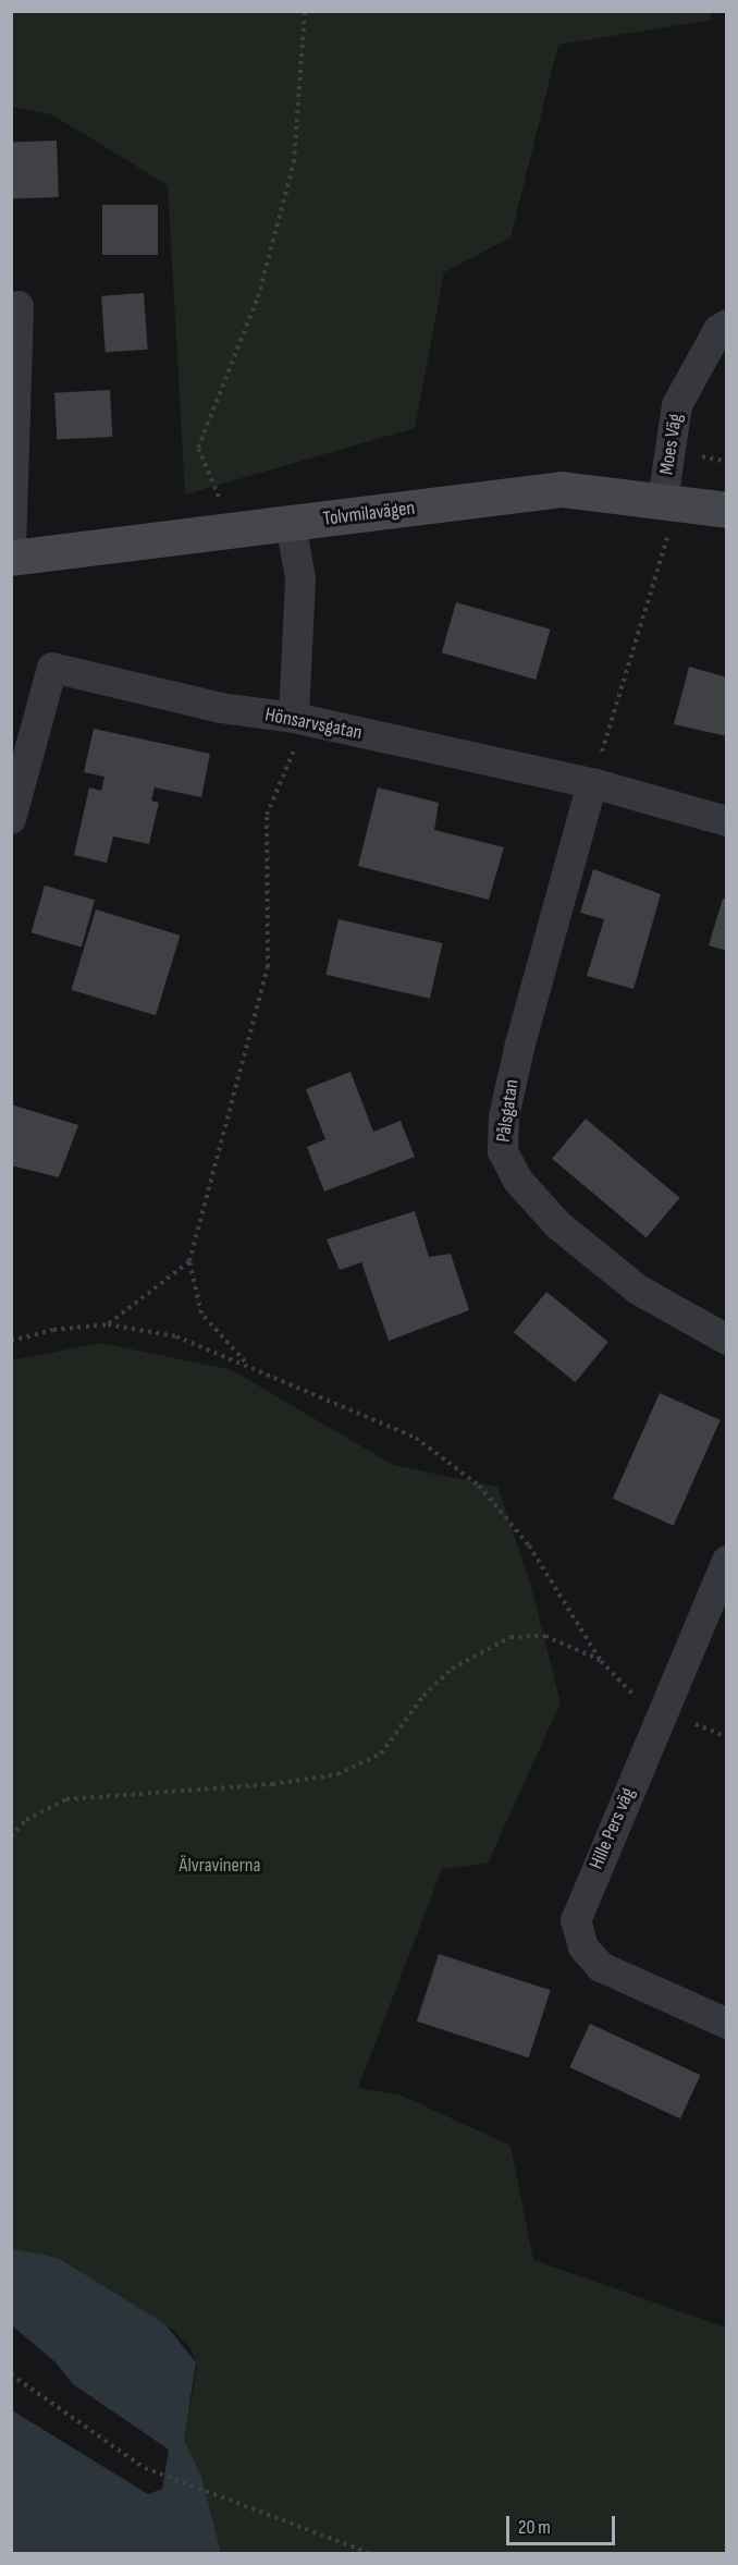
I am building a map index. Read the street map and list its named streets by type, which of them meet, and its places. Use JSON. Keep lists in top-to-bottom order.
{
  "streets": {
    "street": [
      "Moes Väg",
      "Tolvmilavägen",
      "Hönsarvsgatan",
      "Pålsgatan",
      "Hille Pers väg"
    ]
  },
  "crossings": [
    ["Moes Väg", "Tolvmilavägen"],
    ["Hönsarvsgatan", "Pålsgatan"]
  ],
  "parks": ["Älvravinerna"],
  "scale_bar": "20 m"
}
